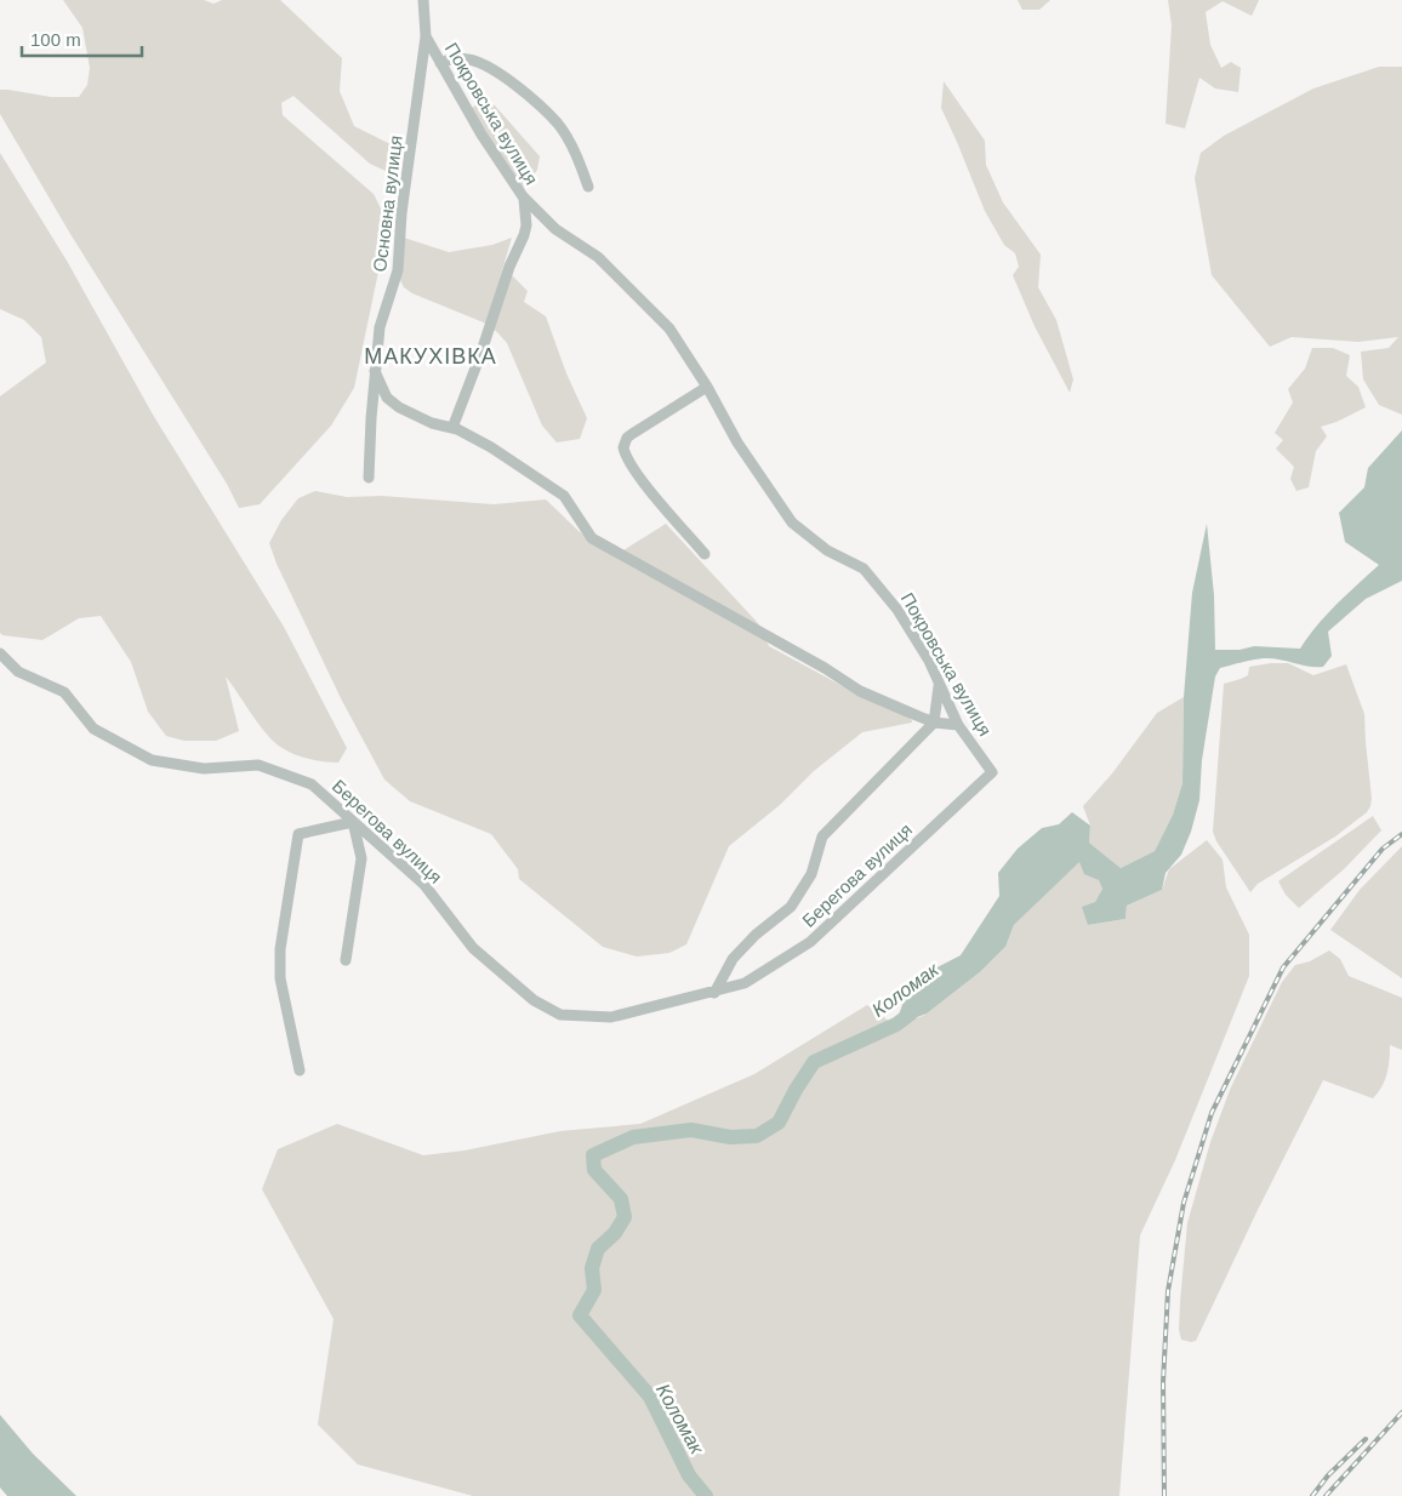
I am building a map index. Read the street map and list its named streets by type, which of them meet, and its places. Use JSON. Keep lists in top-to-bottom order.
{
  "streets": {
    "street": ["Покровська вулиця", "Основна вулиця", "Берегова вулиця"]
  },
  "crossings": [
    ["Покровська вулиця", "Основна вулиця"],
    ["Покровська вулиця", "Берегова вулиця"]
  ],
  "districts": ["МАКУХІВКА"],
  "water": ["Коломак"],
  "scale_bar": "100 m"
}
